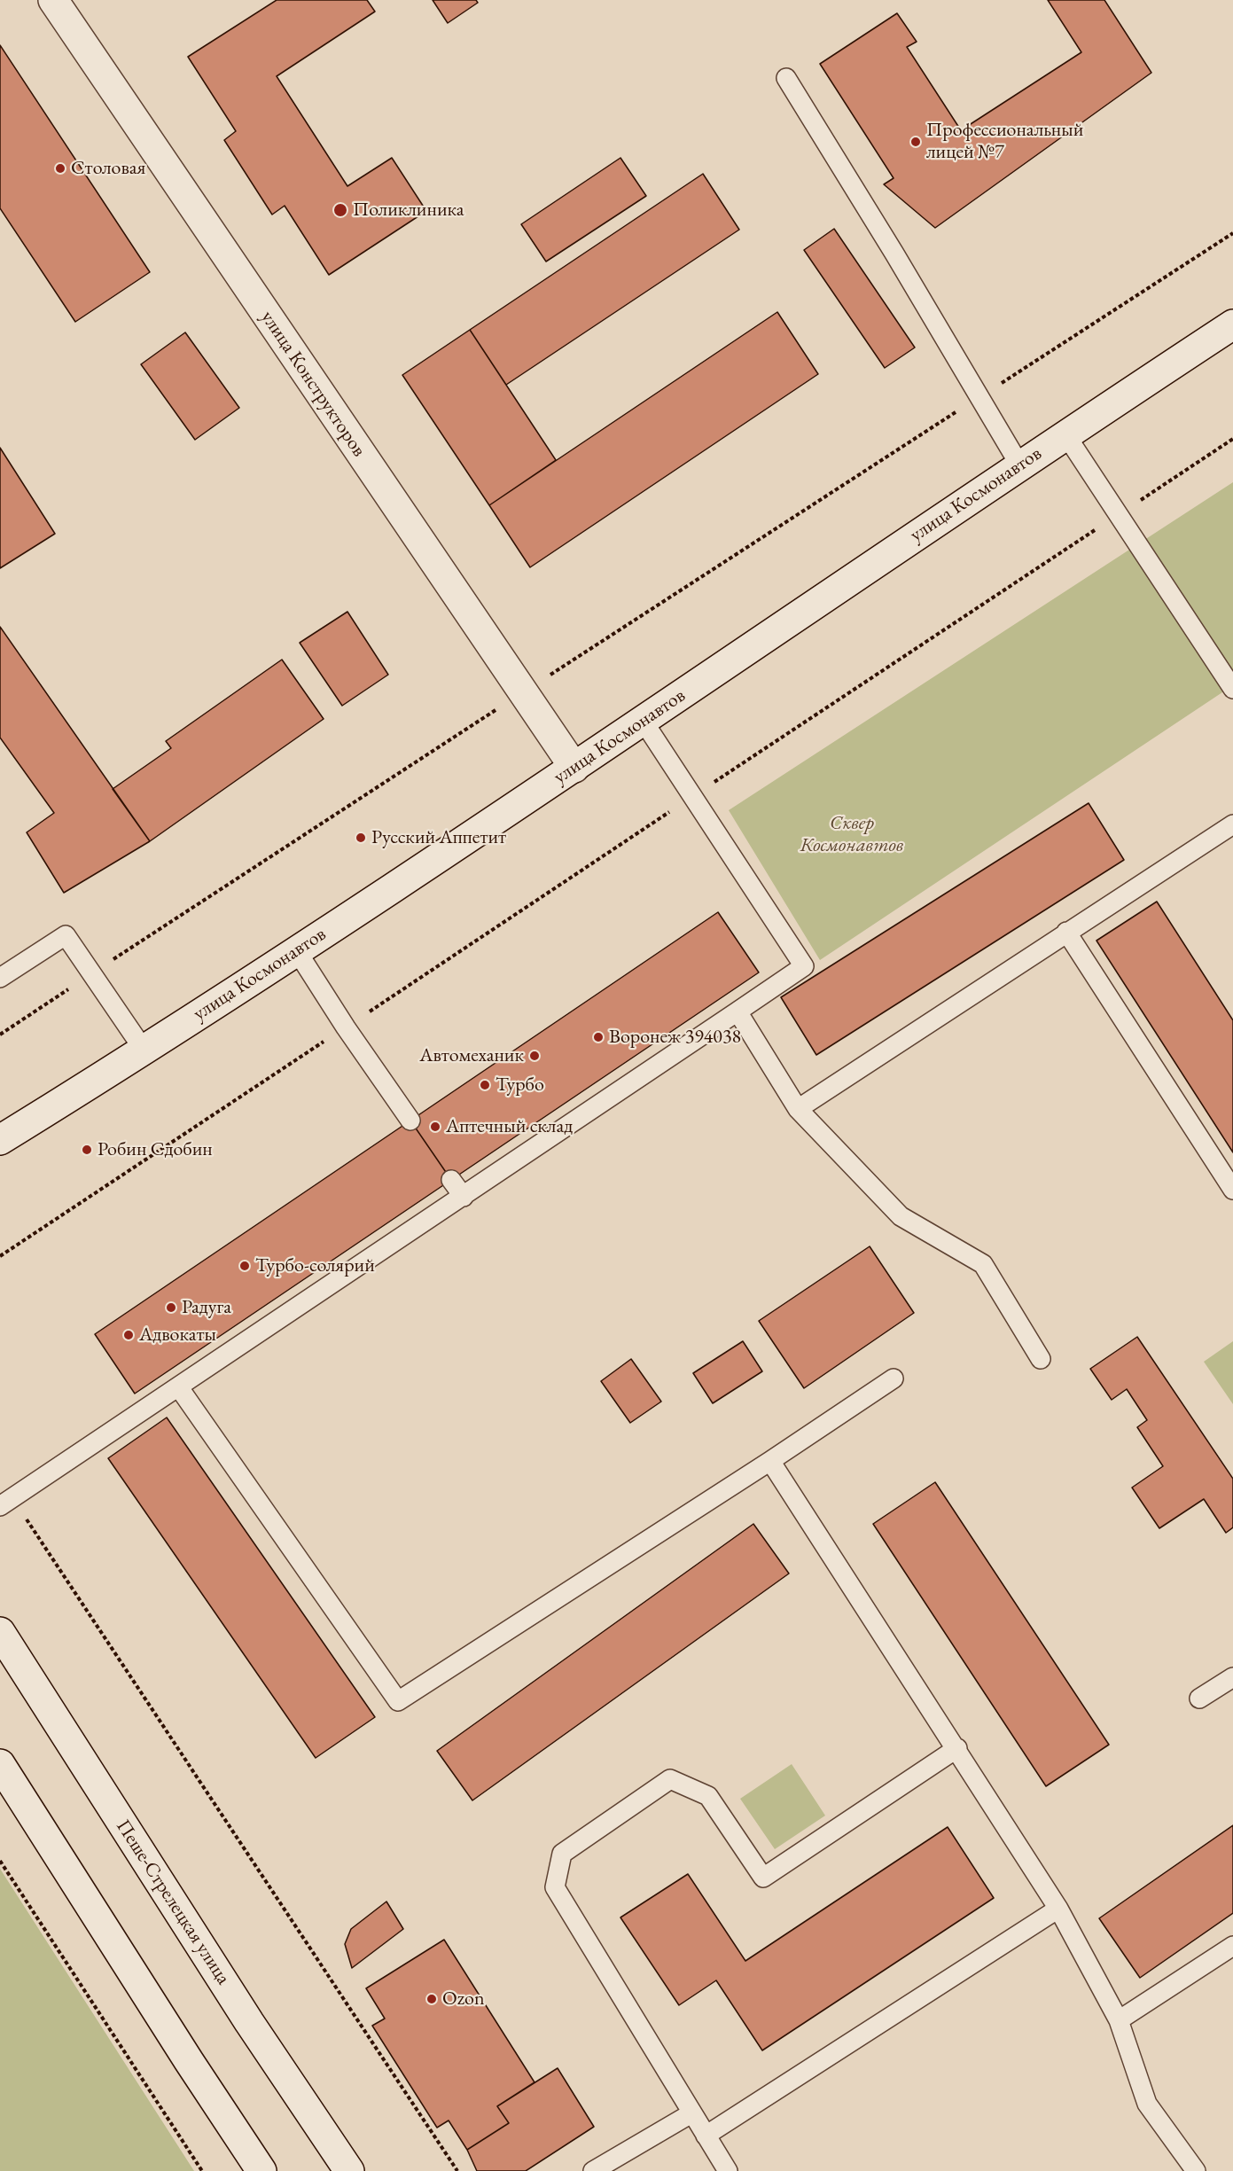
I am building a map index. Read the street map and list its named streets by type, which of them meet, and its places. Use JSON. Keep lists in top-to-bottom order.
{
  "streets": {
    "main road": ["улица Конструкторов", "улица Космонавтов", "Пеше-Стрелецкая улица"]
  },
  "crossings": [
    ["улица Конструкторов", "улица Космонавтов"]
  ],
  "parks": ["Сквер Космонавтов"],
  "places": [
    "Профессиональный лицей №7",
    "Столовая",
    "Поликлиника",
    "Русский Аппетит",
    "Воронеж 394038",
    "Автомеханик",
    "Турбо",
    "Аптечный склад",
    "Робин Сдобин",
    "Турбо-солярий",
    "Радуга",
    "Адвокаты",
    "Ozon"
  ]
}
